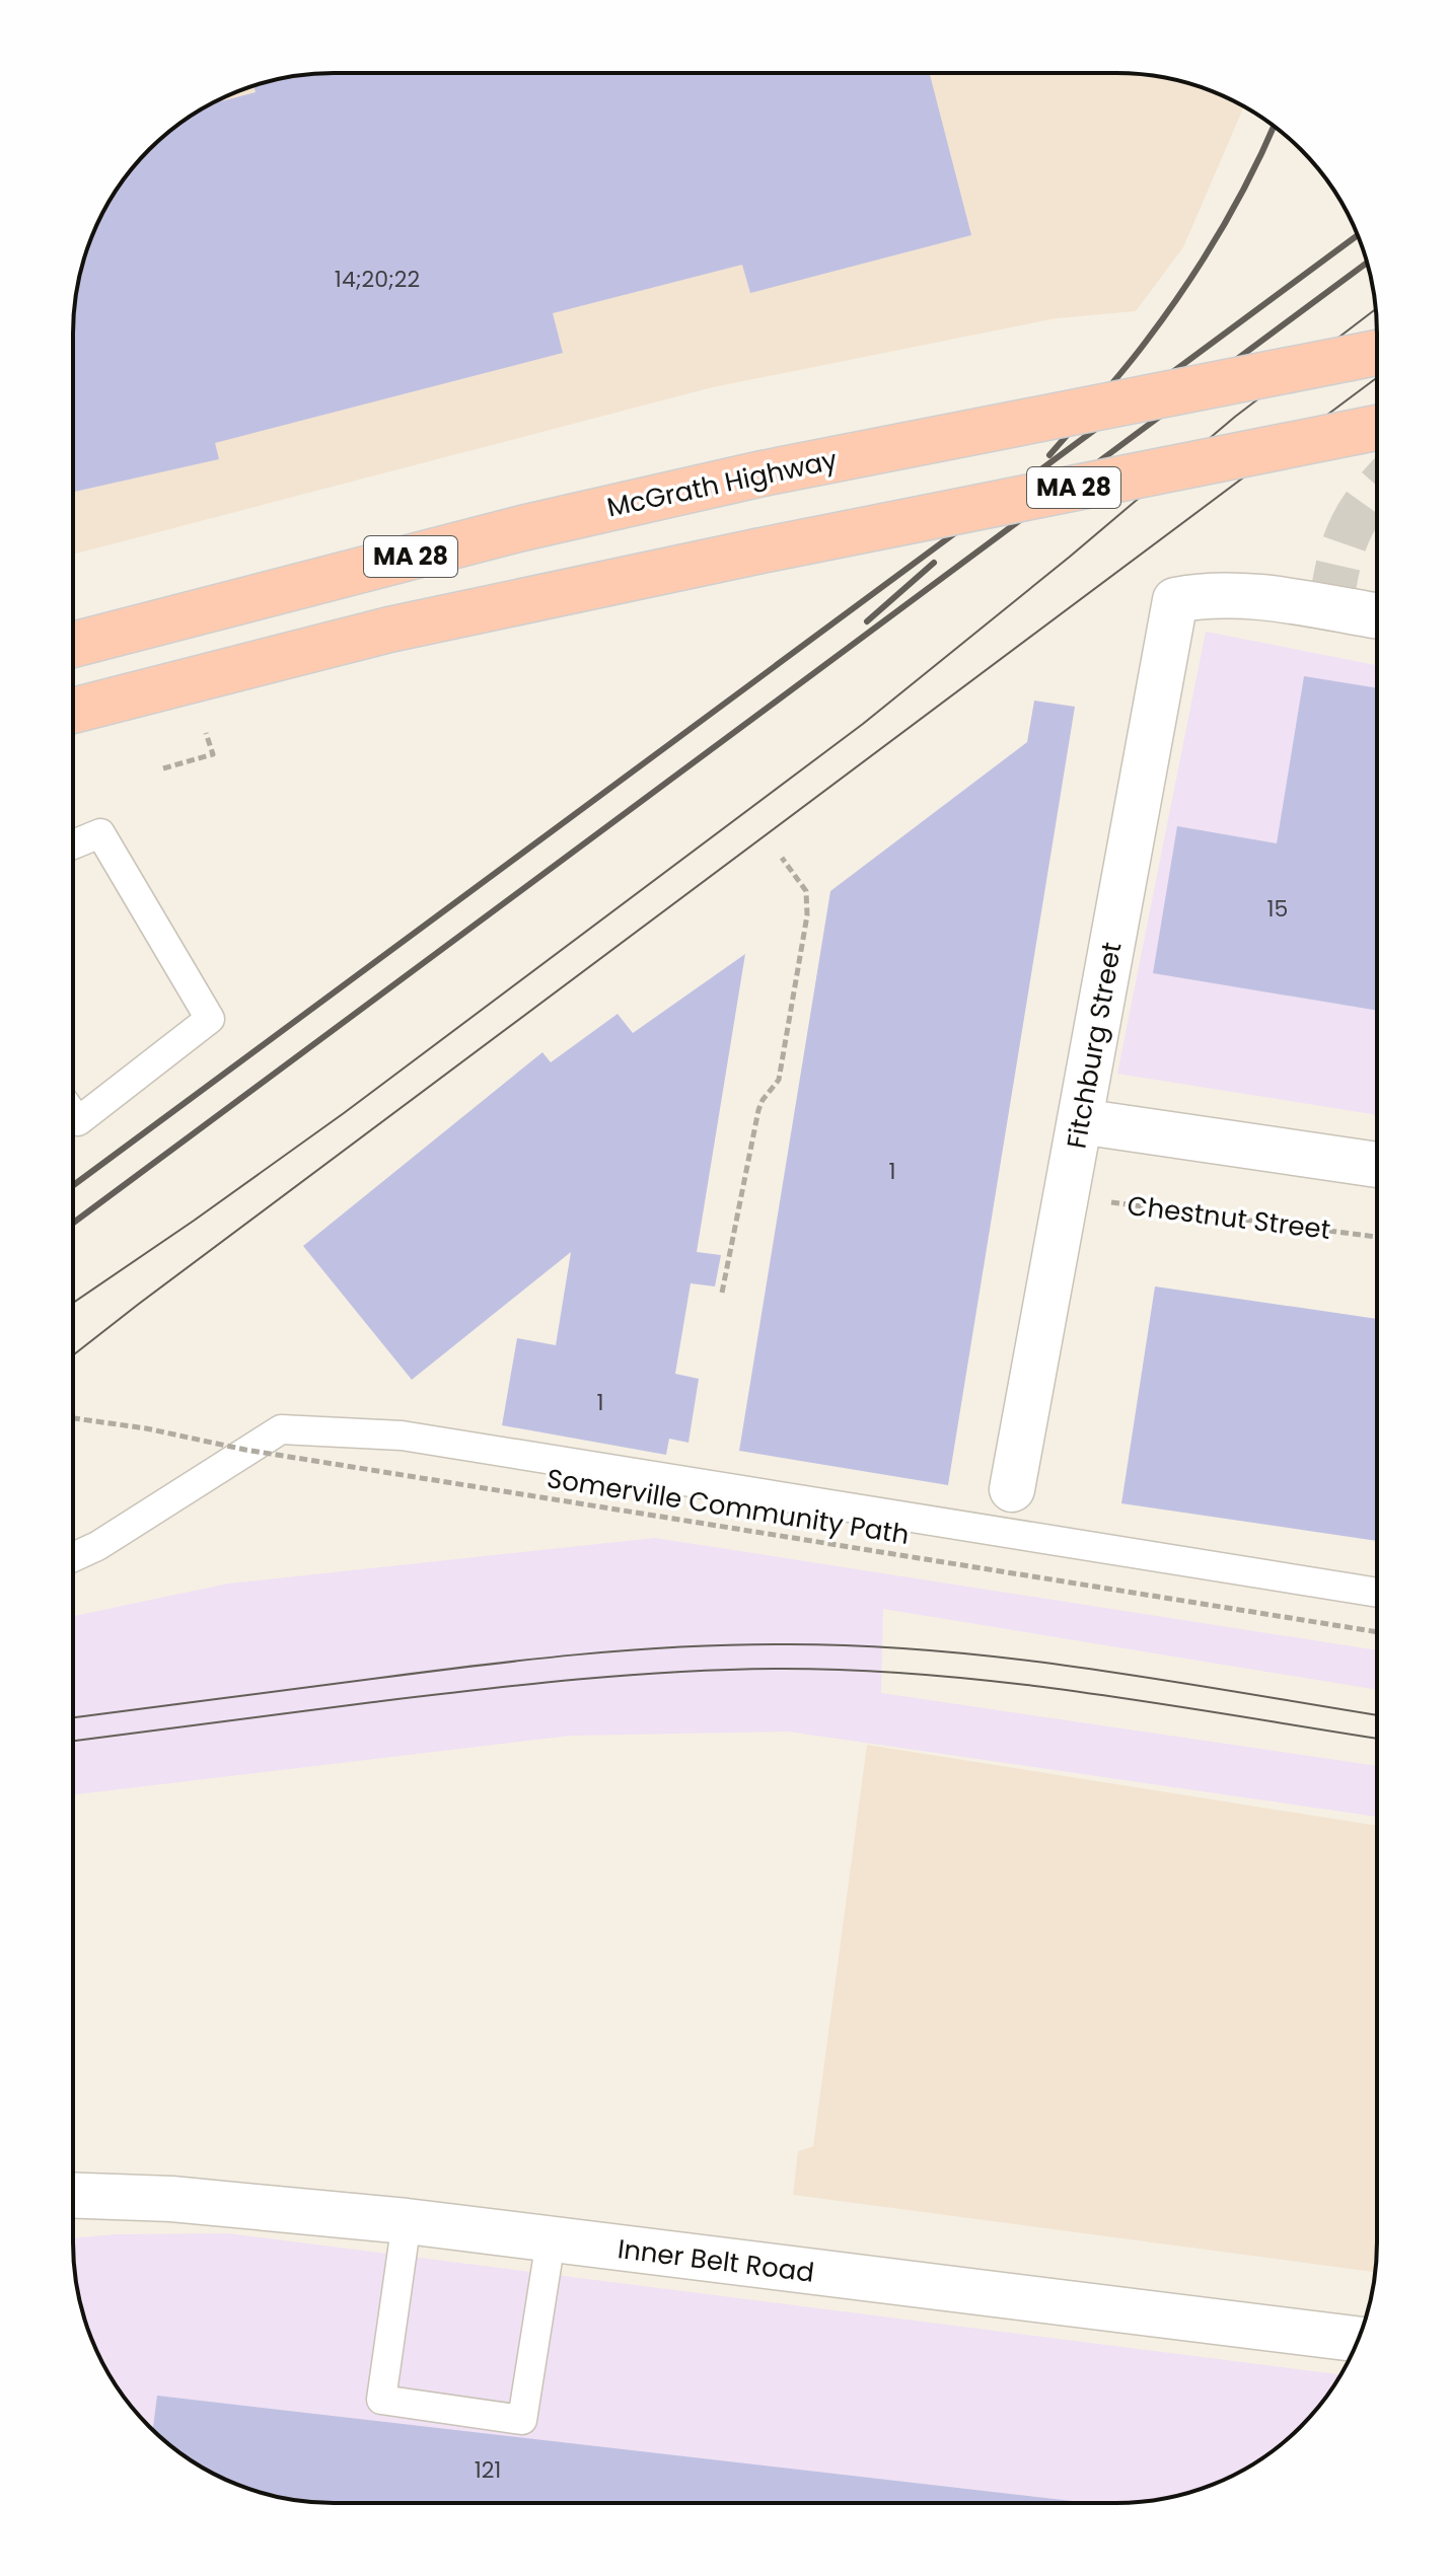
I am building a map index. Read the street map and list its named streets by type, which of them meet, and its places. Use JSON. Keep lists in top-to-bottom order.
{
  "streets": {
    "highway": ["McGrath Highway", "MA 28"],
    "street": ["Fitchburg Street", "Inner Belt Road"],
    "path": ["Chestnut Street", "Somerville Community Path"]
  },
  "crossings": [
    ["Fitchburg Street", "Chestnut Street"]
  ],
  "house_numbers": [
    "14;20;22",
    "15",
    "1",
    "1",
    "121"
  ]
}
